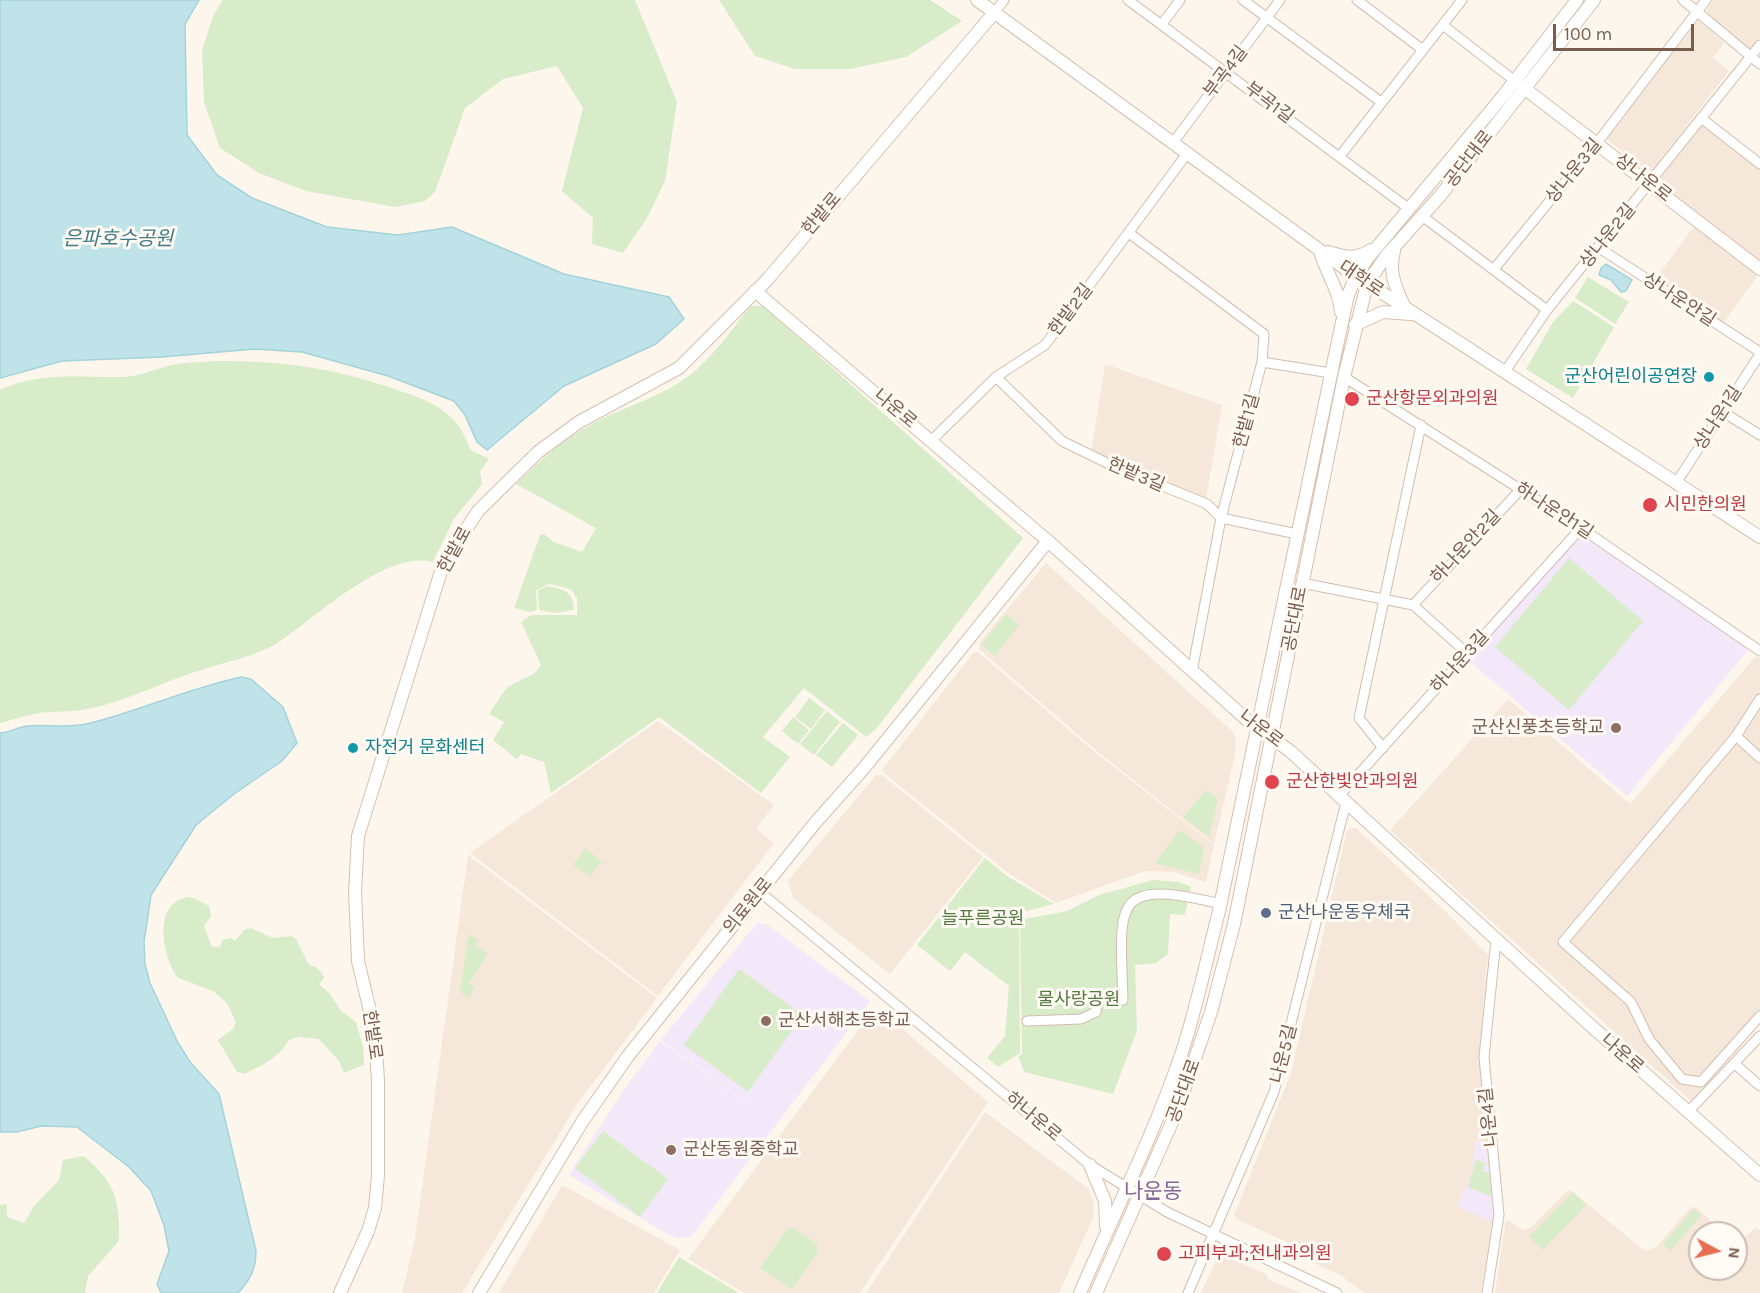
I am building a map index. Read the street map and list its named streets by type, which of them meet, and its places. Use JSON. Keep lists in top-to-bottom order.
{
  "streets": {
    "street": [
      "부곡4길",
      "부곡1길",
      "공단대로",
      "상나운3길",
      "상나운로",
      "한밭로",
      "상나운2길",
      "대학로",
      "상나운안길",
      "한밭2길",
      "나운로",
      "상나운1길",
      "한밭1길",
      "한밭3길",
      "하나운안1길",
      "하나운안2길",
      "하나운3길",
      "의료원로",
      "나운5길",
      "하나운로",
      "나운4길"
    ]
  },
  "crossings": [
    ["부곡4길", "부곡1길"],
    ["부곡4길", "대학로"],
    ["부곡1길", "공단대로"],
    ["공단대로", "상나운로"],
    ["공단대로", "대학로"],
    ["공단대로", "나운로"],
    ["공단대로", "한밭3길"],
    ["공단대로", "하나운안1길"],
    ["공단대로", "하나운로"],
    ["상나운3길", "상나운로"],
    ["상나운로", "상나운2길"],
    ["한밭로", "대학로"],
    ["한밭로", "나운로"],
    ["상나운2길", "대학로"],
    ["상나운2길", "상나운안길"],
    ["대학로", "한밭2길"],
    ["대학로", "상나운1길"],
    ["상나운안길", "상나운1길"],
    ["한밭2길", "나운로"],
    ["한밭2길", "한밭1길"],
    ["한밭2길", "한밭3길"],
    ["나운로", "한밭1길"],
    ["나운로", "하나운3길"],
    ["나운로", "의료원로"],
    ["나운로", "나운5길"],
    ["나운로", "나운4길"],
    ["한밭1길", "한밭3길"],
    ["하나운안1길", "하나운안2길"],
    ["하나운안1길", "하나운3길"],
    ["하나운3길", "나운5길"],
    ["의료원로", "하나운로"],
    ["나운5길", "하나운로"]
  ],
  "districts": ["나운동"],
  "water": ["은파호수공원"],
  "parks": ["늘푸른공원", "물사랑공원"],
  "places": [
    "군산어린이공연장",
    "군산항문외과의원",
    "시민한의원",
    "군산신풍초등학교",
    "자전거 문화센터",
    "군산한빛안과의원",
    "군산나운동우체국",
    "군산서해초등학교",
    "군산동원중학교",
    "고피부과;전내과의원"
  ],
  "scale_bar": "100 m",
  "north": "right"
}
